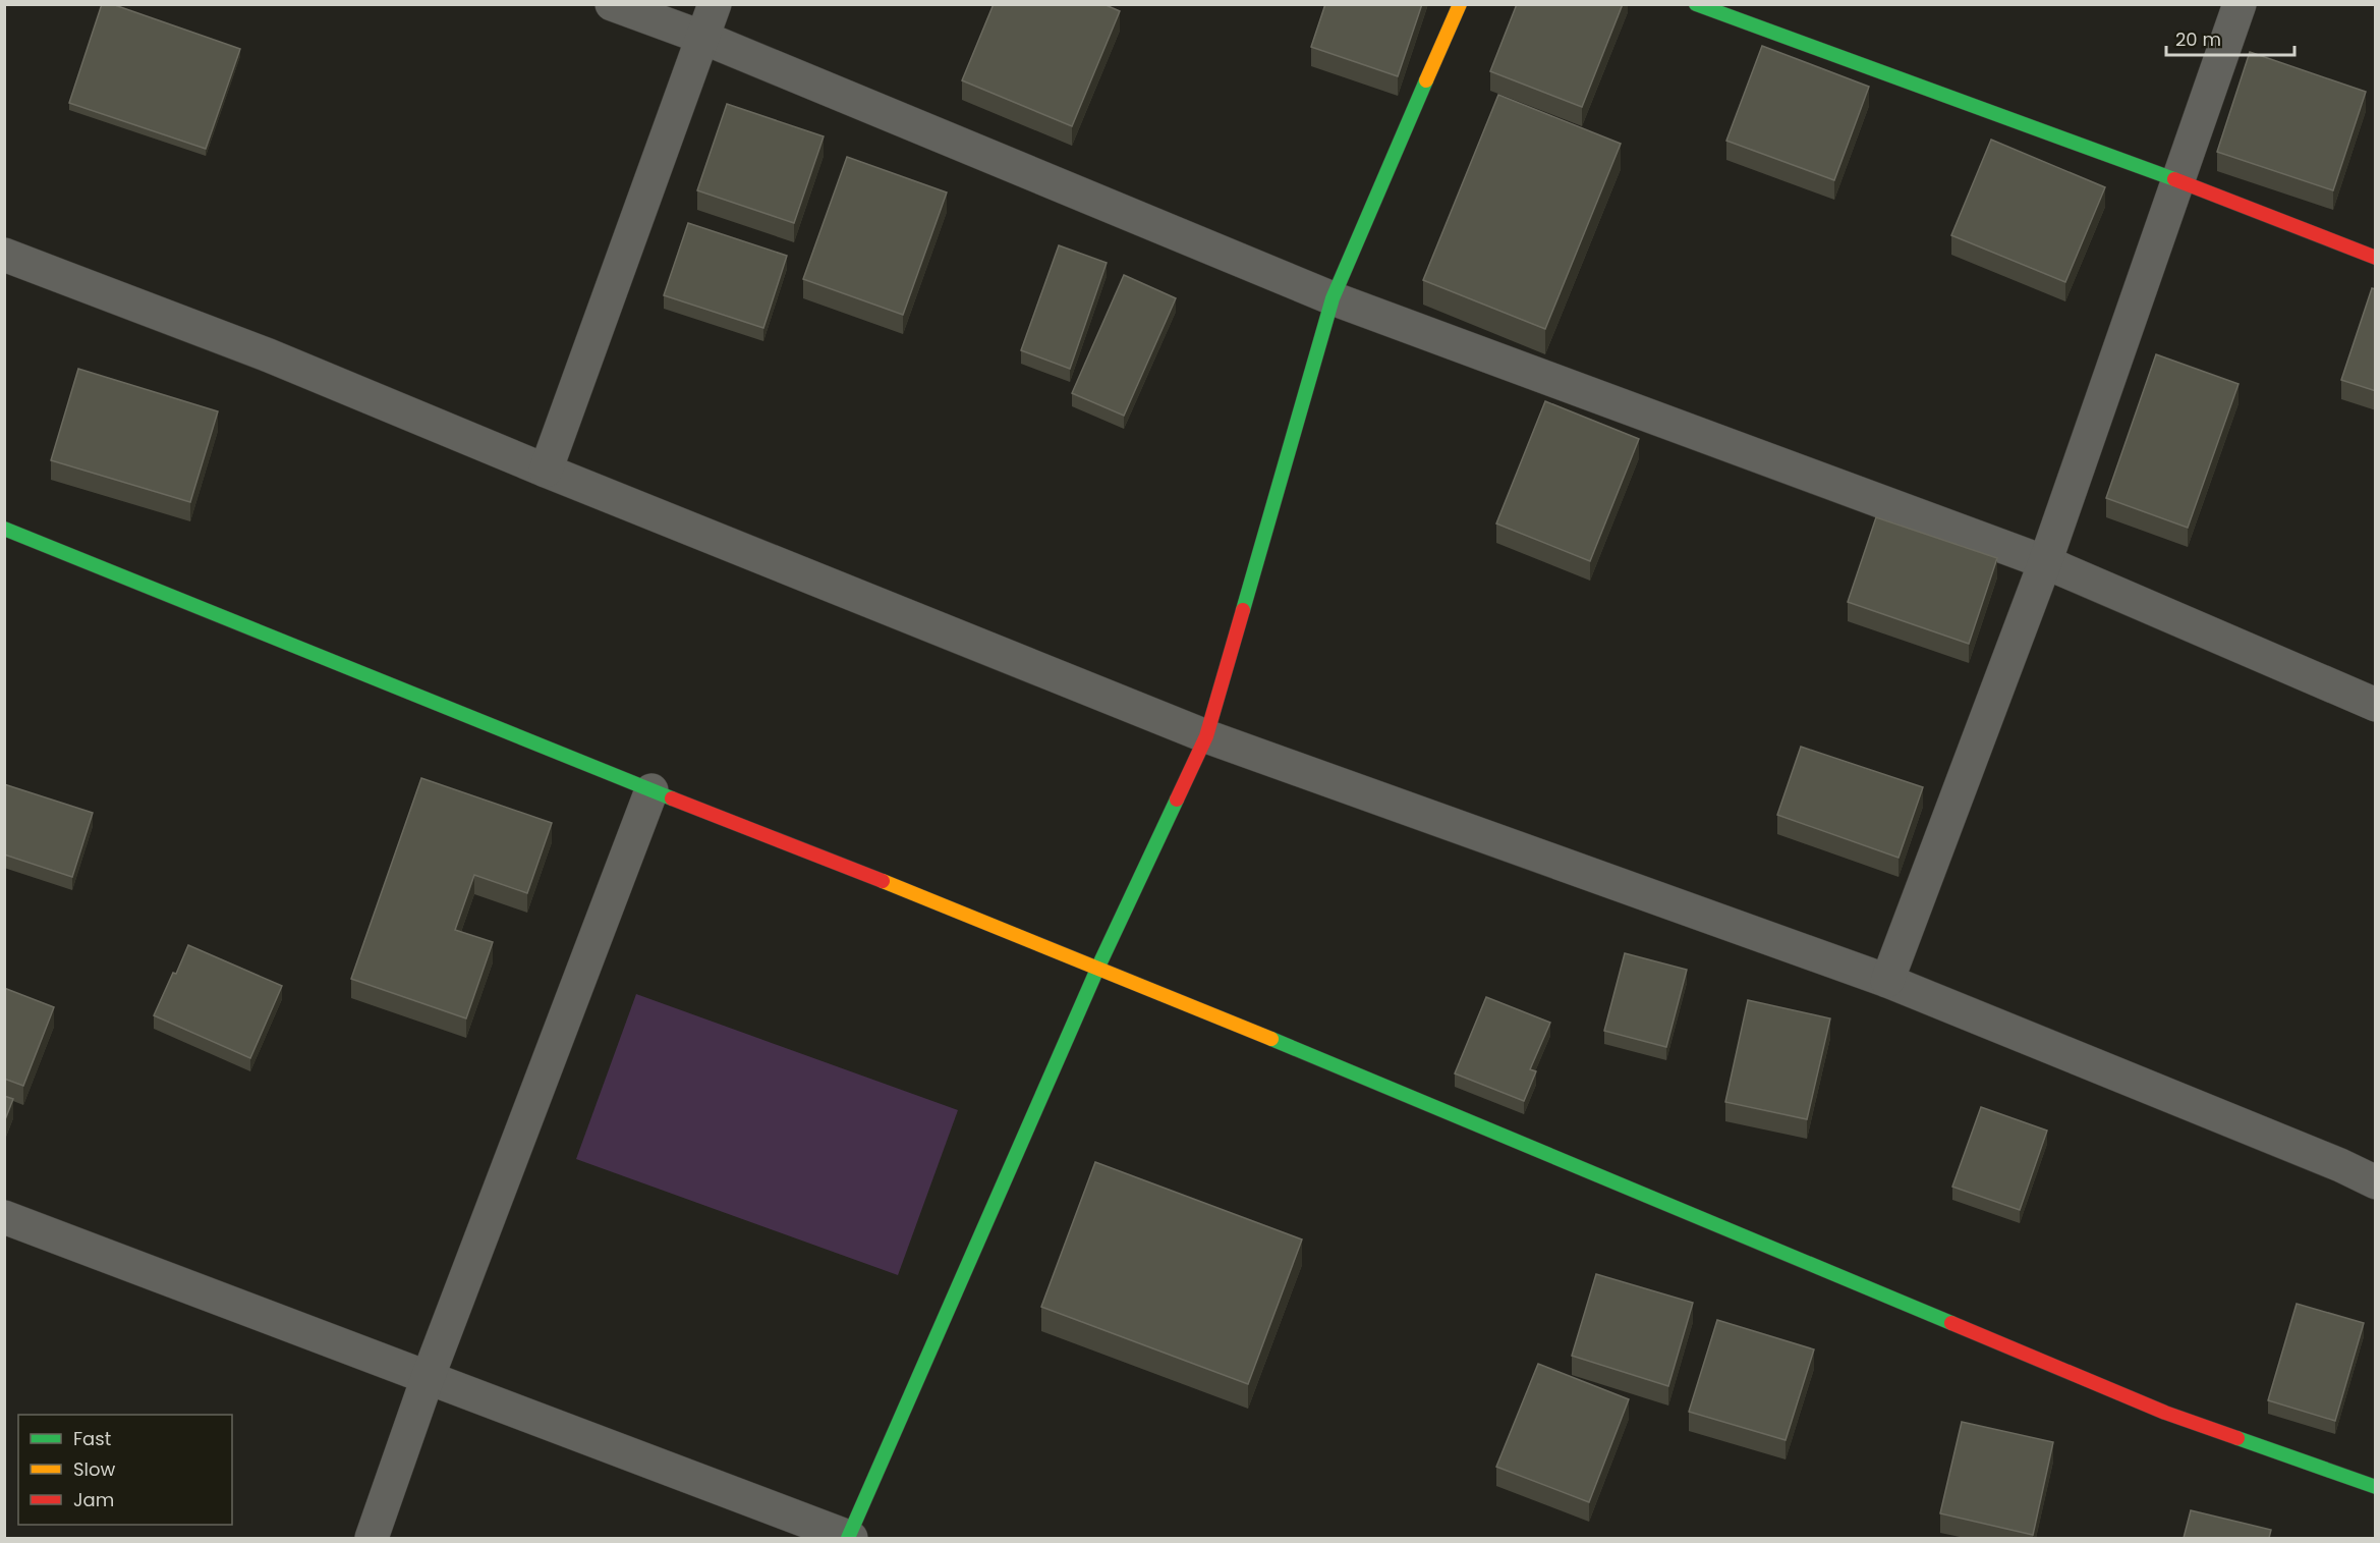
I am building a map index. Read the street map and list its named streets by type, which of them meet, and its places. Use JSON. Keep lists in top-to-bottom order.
{
  "legend": ["Fast", "Slow", "Jam"],
  "scale_bar": "20 m"
}
